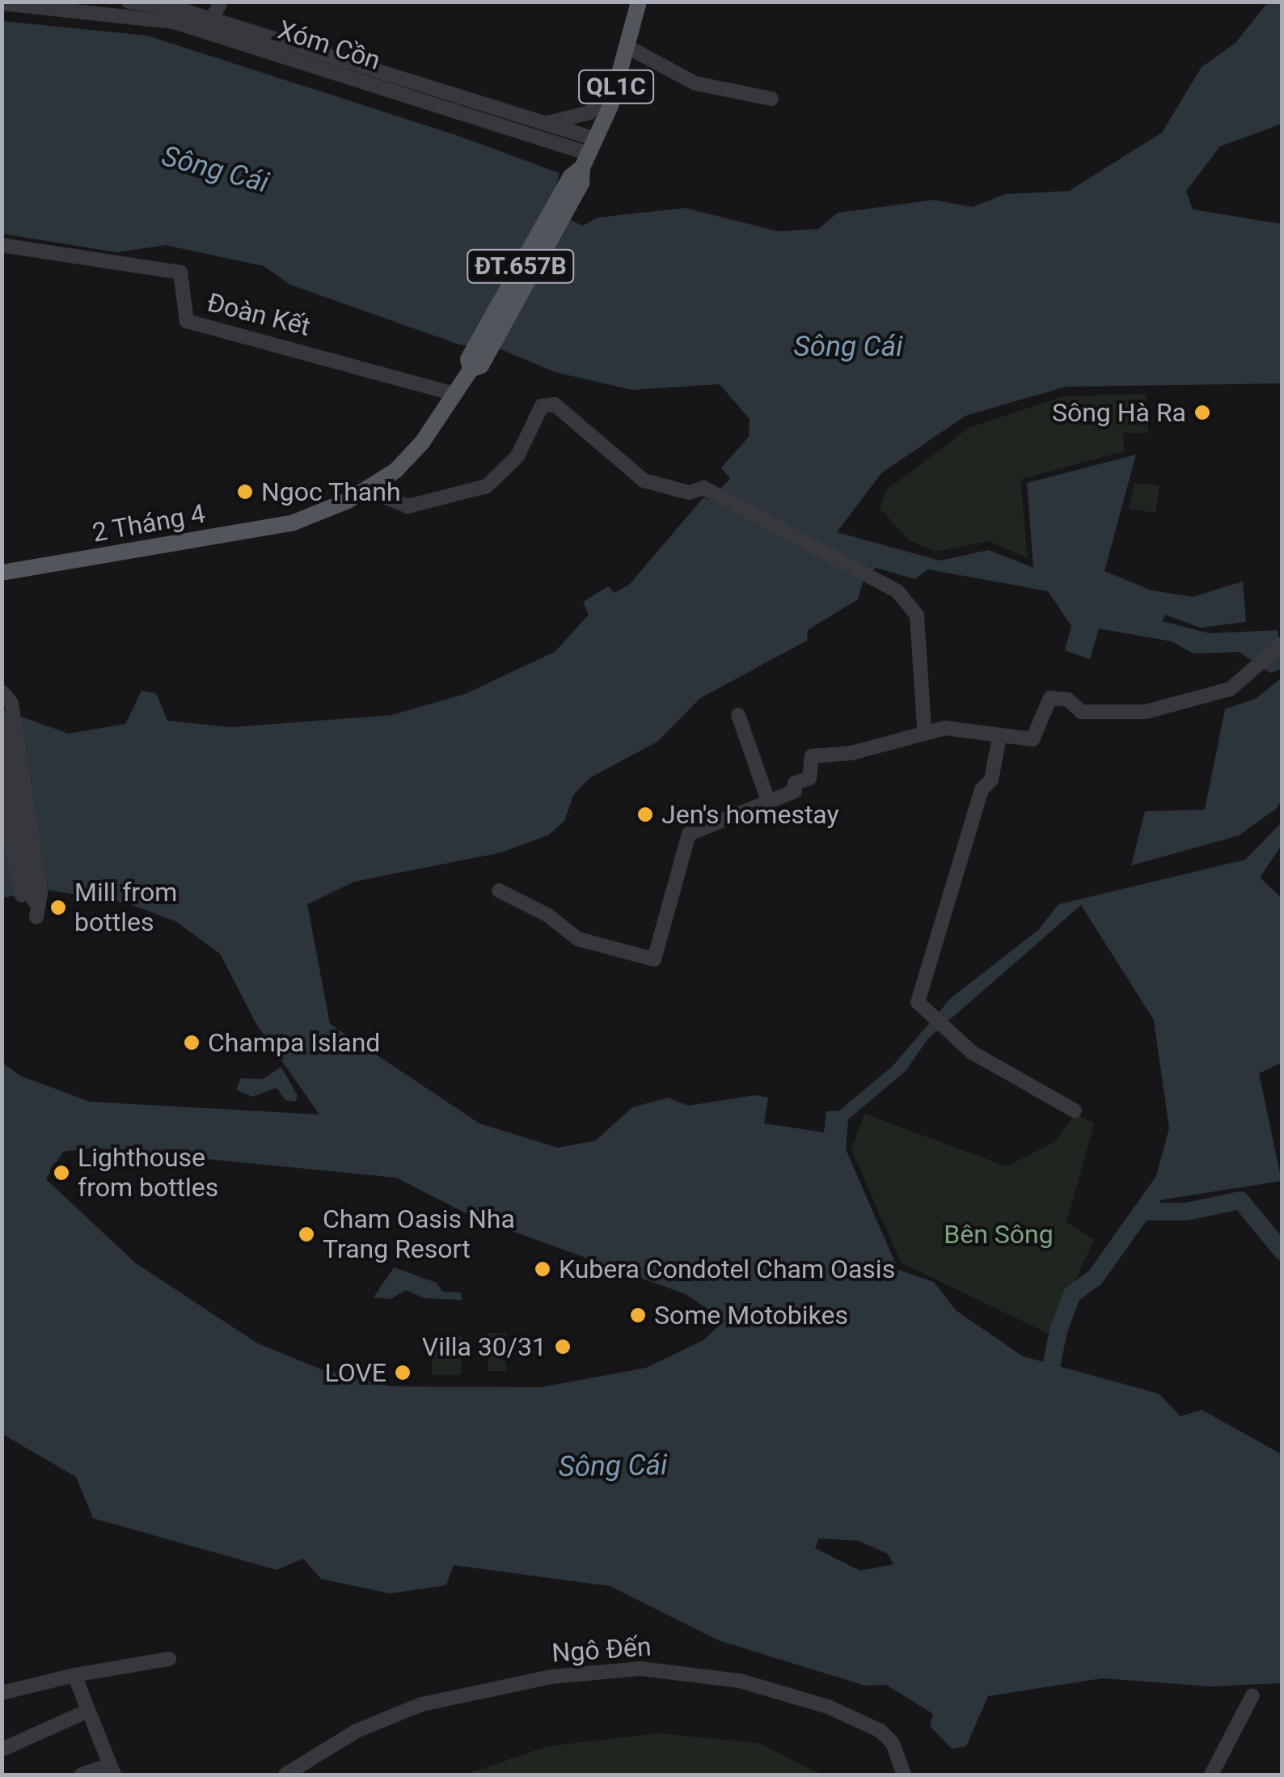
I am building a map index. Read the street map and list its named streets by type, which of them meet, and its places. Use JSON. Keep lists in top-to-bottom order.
{
  "streets": {
    "main road": ["QL1C", "ĐT.657B", "2 Tháng 4"],
    "street": ["Xóm Cồn", "Đoàn Kết", "Ngô Đến"]
  },
  "crossings": [
    ["Xóm Cồn", "QL1C"],
    ["Xóm Cồn", "2 Tháng 4"],
    ["QL1C", "2 Tháng 4"]
  ],
  "water": ["Sông Cái"],
  "parks": ["Bên Sông"],
  "places": [
    "Sông Hà Ra",
    "Ngoc Thanh",
    "Jen's homestay",
    "Mill from bottles",
    "Champa Island",
    "Lighthouse from bottles",
    "Cham Oasis Nha Trang Resort",
    "Kubera Condotel Cham Oasis",
    "Some Motobikes",
    "Villa 30/31",
    "LOVE"
  ]
}
